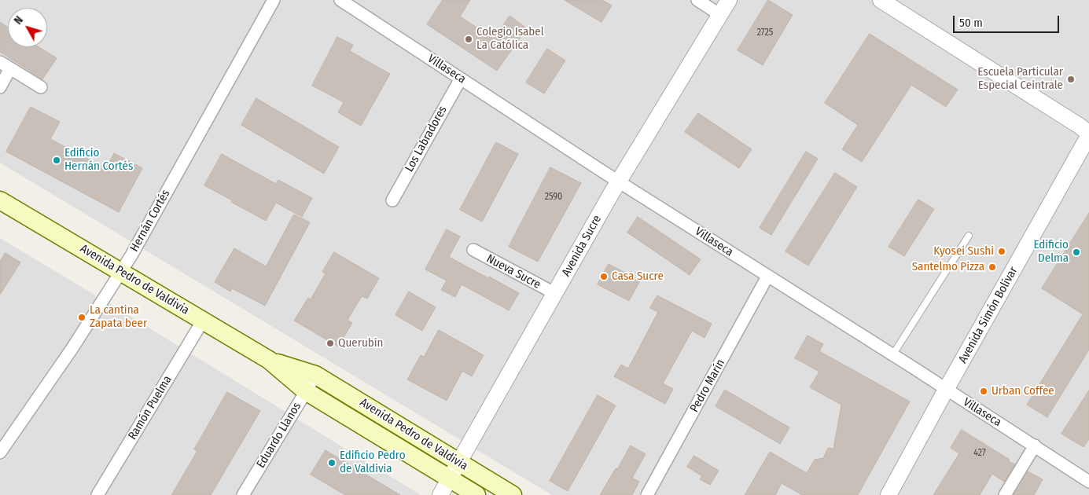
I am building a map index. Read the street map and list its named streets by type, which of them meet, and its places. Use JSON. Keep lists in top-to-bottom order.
{
  "streets": {
    "main road": ["Avenida Pedro de Valdivia"],
    "street": [
      "Villaseca",
      "Los Labradores",
      "Hernán Cortés",
      "Avenida Sucre",
      "Nueva Sucre",
      "Avenida Simón Bolívar",
      "Pedro Marín",
      "Ramón Puelma",
      "Eduardo Llanos"
    ]
  },
  "crossings": [
    ["Villaseca", "Los Labradores"],
    ["Villaseca", "Avenida Sucre"],
    ["Villaseca", "Avenida Simón Bolívar"],
    ["Villaseca", "Pedro Marín"],
    ["Hernán Cortés", "Avenida Pedro de Valdivia"],
    ["Avenida Sucre", "Nueva Sucre"],
    ["Avenida Sucre", "Avenida Pedro de Valdivia"],
    ["Avenida Pedro de Valdivia", "Ramón Puelma"],
    ["Avenida Pedro de Valdivia", "Eduardo Llanos"]
  ],
  "places": [
    "Colegio Isabel La Católica",
    "Escuela Particular Especial Ceintrale",
    "Edificio Hernán Cortés",
    "Kyosei Sushi",
    "Edificio Delma",
    "Santelmo Pizza",
    "Casa Sucre",
    "La cantina Zapata beer",
    "Querubin",
    "Urban Coffee",
    "Edificio Pedro de Valdivia"
  ],
  "house_numbers": ["2725", "2590", "427"],
  "scale_bar": "50 m",
  "north": "top left"
}
